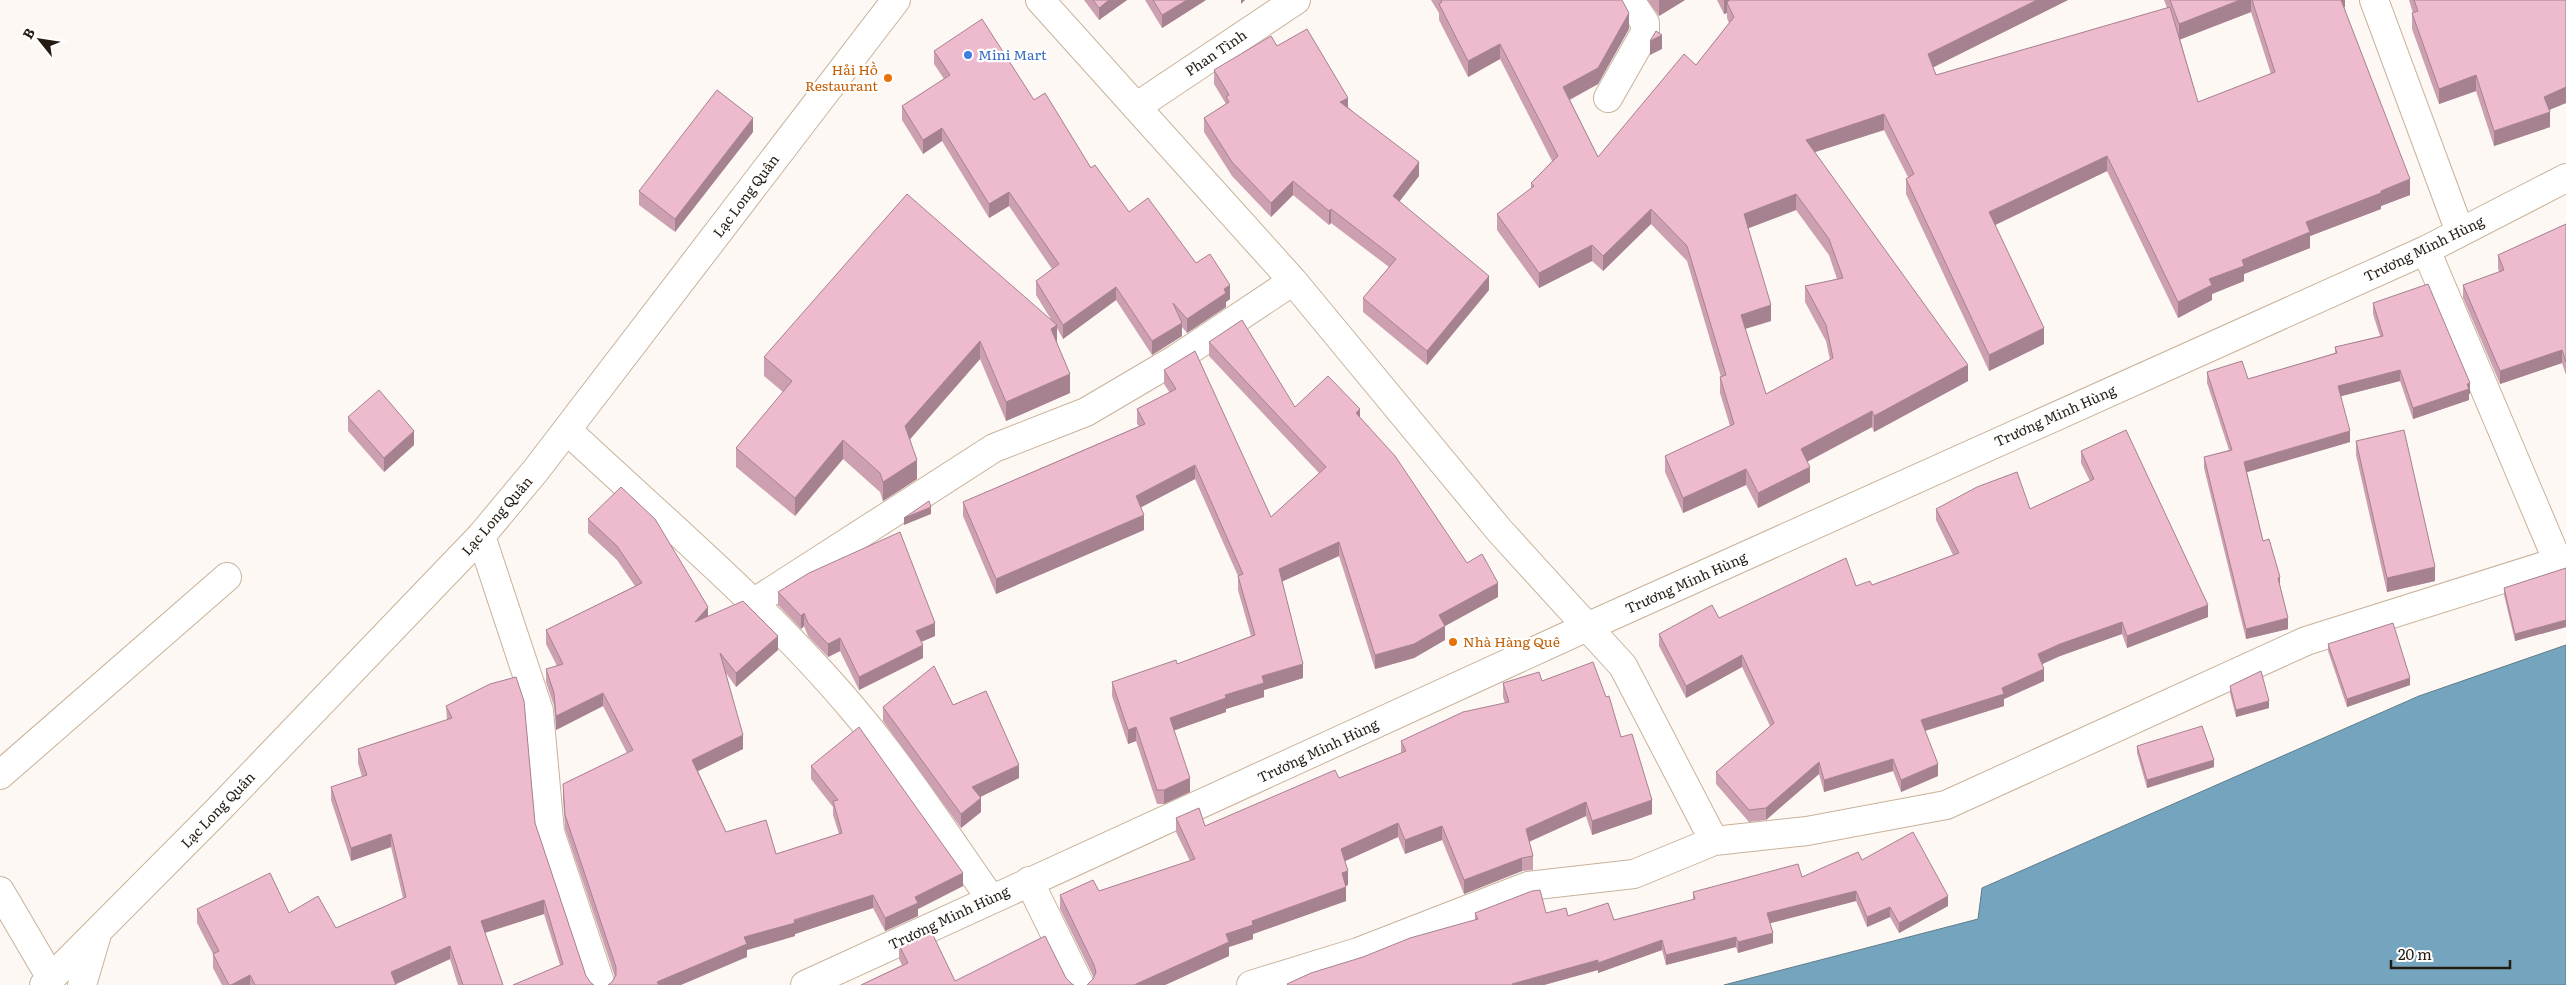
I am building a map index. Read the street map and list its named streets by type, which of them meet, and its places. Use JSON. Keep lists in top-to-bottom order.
{
  "streets": {
    "street": ["Phan Tình", "Lạc Long Quân", "Trương Minh Hùng"]
  },
  "places": ["Mini Mart", "Hải Hồ Restaurant", "Nhà Hàng Quê"],
  "scale_bar": "20 m",
  "north": "top left"
}
